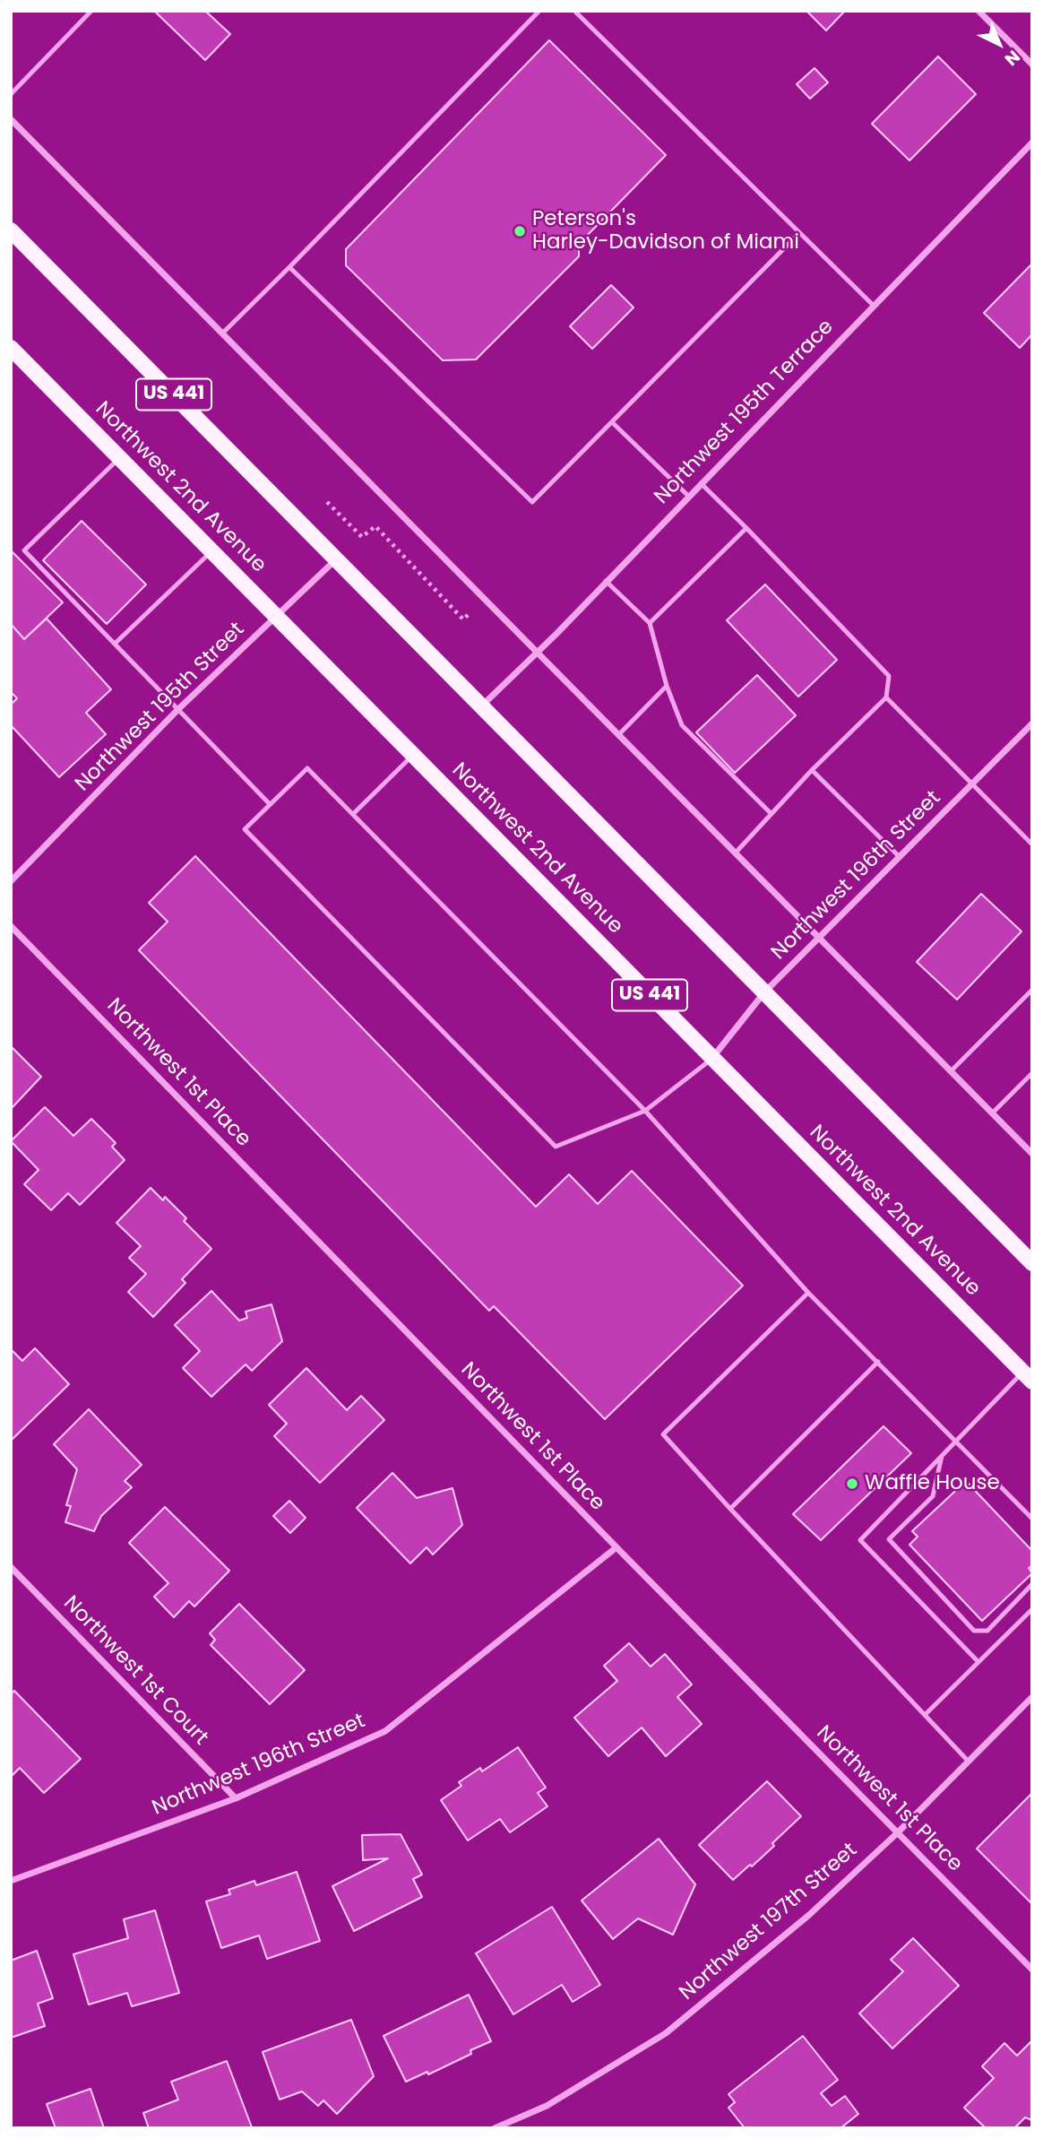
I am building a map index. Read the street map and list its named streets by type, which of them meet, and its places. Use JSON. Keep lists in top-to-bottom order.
{
  "streets": {
    "main road": ["US 441", "Northwest 2nd Avenue"],
    "street": [
      "Northwest 195th Terrace",
      "Northwest 195th Street",
      "Northwest 196th Street",
      "Northwest 1st Place",
      "Northwest 1st Court",
      "Northwest 197th Street"
    ]
  },
  "crossings": [
    ["US 441", "Northwest 195th Terrace"],
    ["US 441", "Northwest 195th Street"],
    ["US 441", "Northwest 196th Street"],
    ["Northwest 2nd Avenue", "Northwest 195th Street"],
    ["Northwest 2nd Avenue", "Northwest 196th Street"],
    ["Northwest 196th Street", "Northwest 1st Place"],
    ["Northwest 196th Street", "Northwest 1st Court"],
    ["Northwest 1st Place", "Northwest 197th Street"]
  ],
  "places": ["Peterson's Harley-Davidson of Miami", "Waffle House"],
  "north": "bottom right"
}
